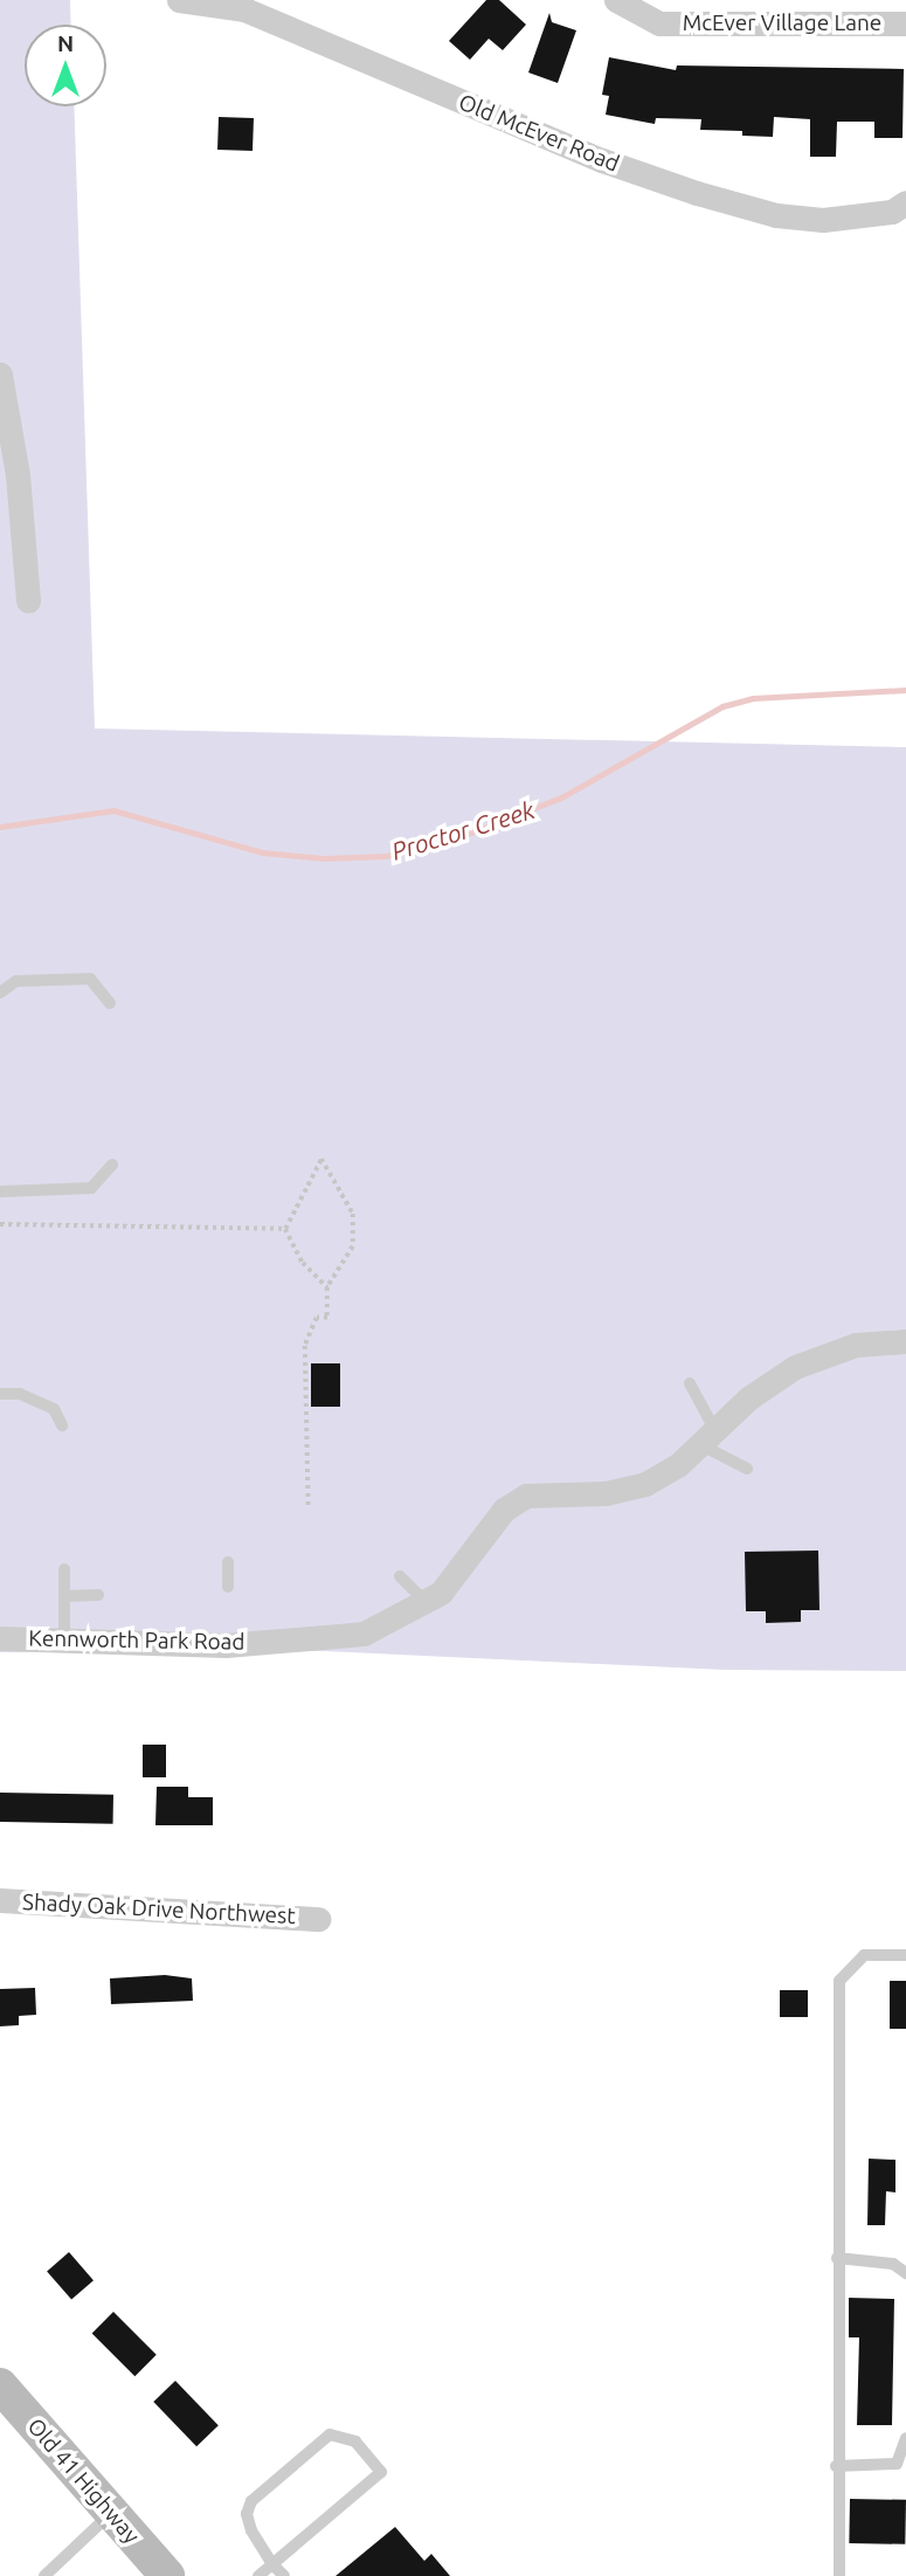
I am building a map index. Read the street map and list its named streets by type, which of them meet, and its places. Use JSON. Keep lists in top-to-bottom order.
{
  "streets": {
    "main road": ["Old 41 Highway"],
    "street": [
      "McEver Village Lane",
      "Old McEver Road",
      "Kennworth Park Road",
      "Shady Oak Drive Northwest"
    ]
  },
  "water": ["Proctor Creek"],
  "north": "top"
}
